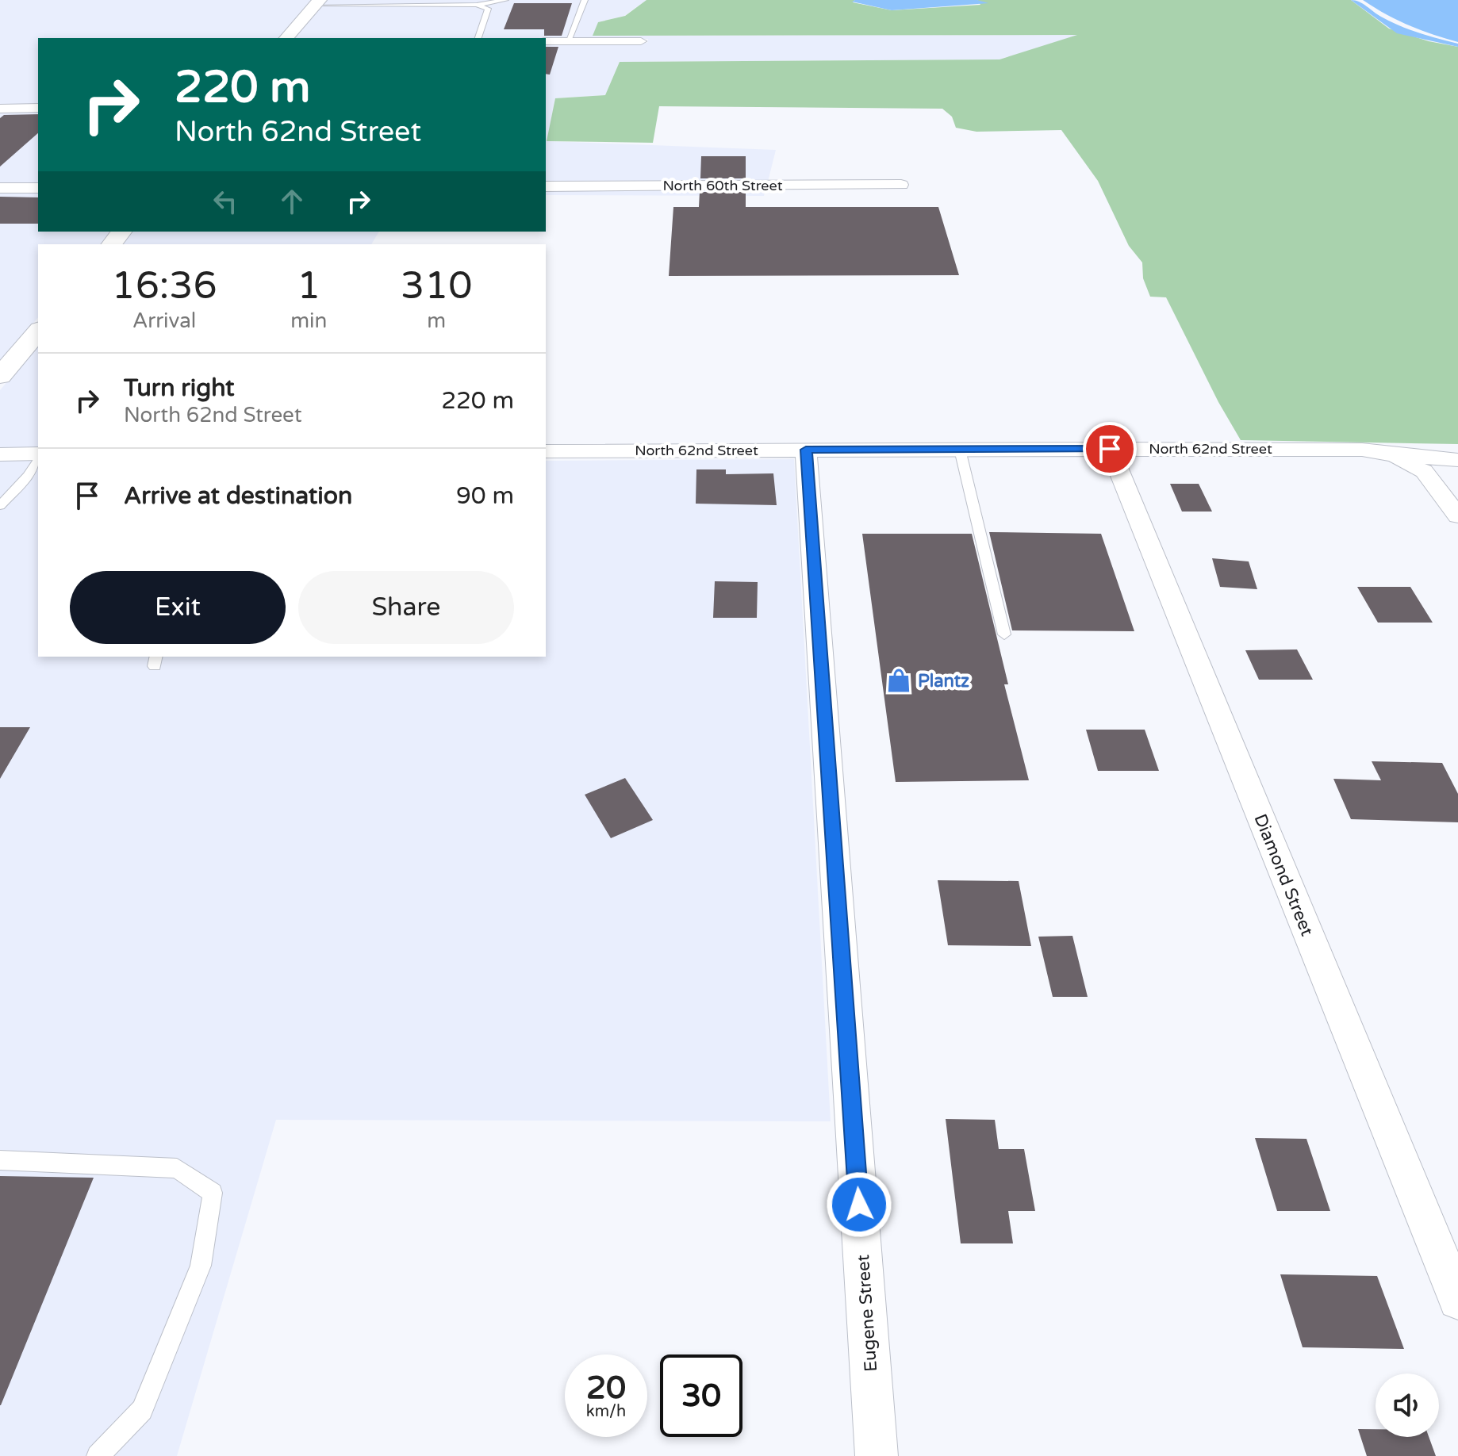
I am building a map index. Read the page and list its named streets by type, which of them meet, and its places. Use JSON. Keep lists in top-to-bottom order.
{
  "streets": {
    "street": [
      "North 60th Street",
      "North 62nd Street",
      "Diamond Street",
      "Eugene Street"
    ]
  },
  "crossings": [
    ["North 62nd Street", "Diamond Street"],
    ["North 62nd Street", "Eugene Street"]
  ],
  "places": {
    "shop": ["Plantz"]
  },
  "page": {
    "turn": ["220 m", "North 62nd Street"],
    "eta": [
      "16:36",
      "Arrival",
      "1",
      "min",
      "310",
      "m"
    ],
    "list": [
      {
        "name": "Turn right",
        "note": "North 62nd Street",
        "value": "220 m"
      },
      {
        "name": "Arrive at destination",
        "value": "90 m"
      }
    ],
    "buttons": ["Exit", "Share"],
    "speed": "20 km/h",
    "limit": "30"
  }
}
